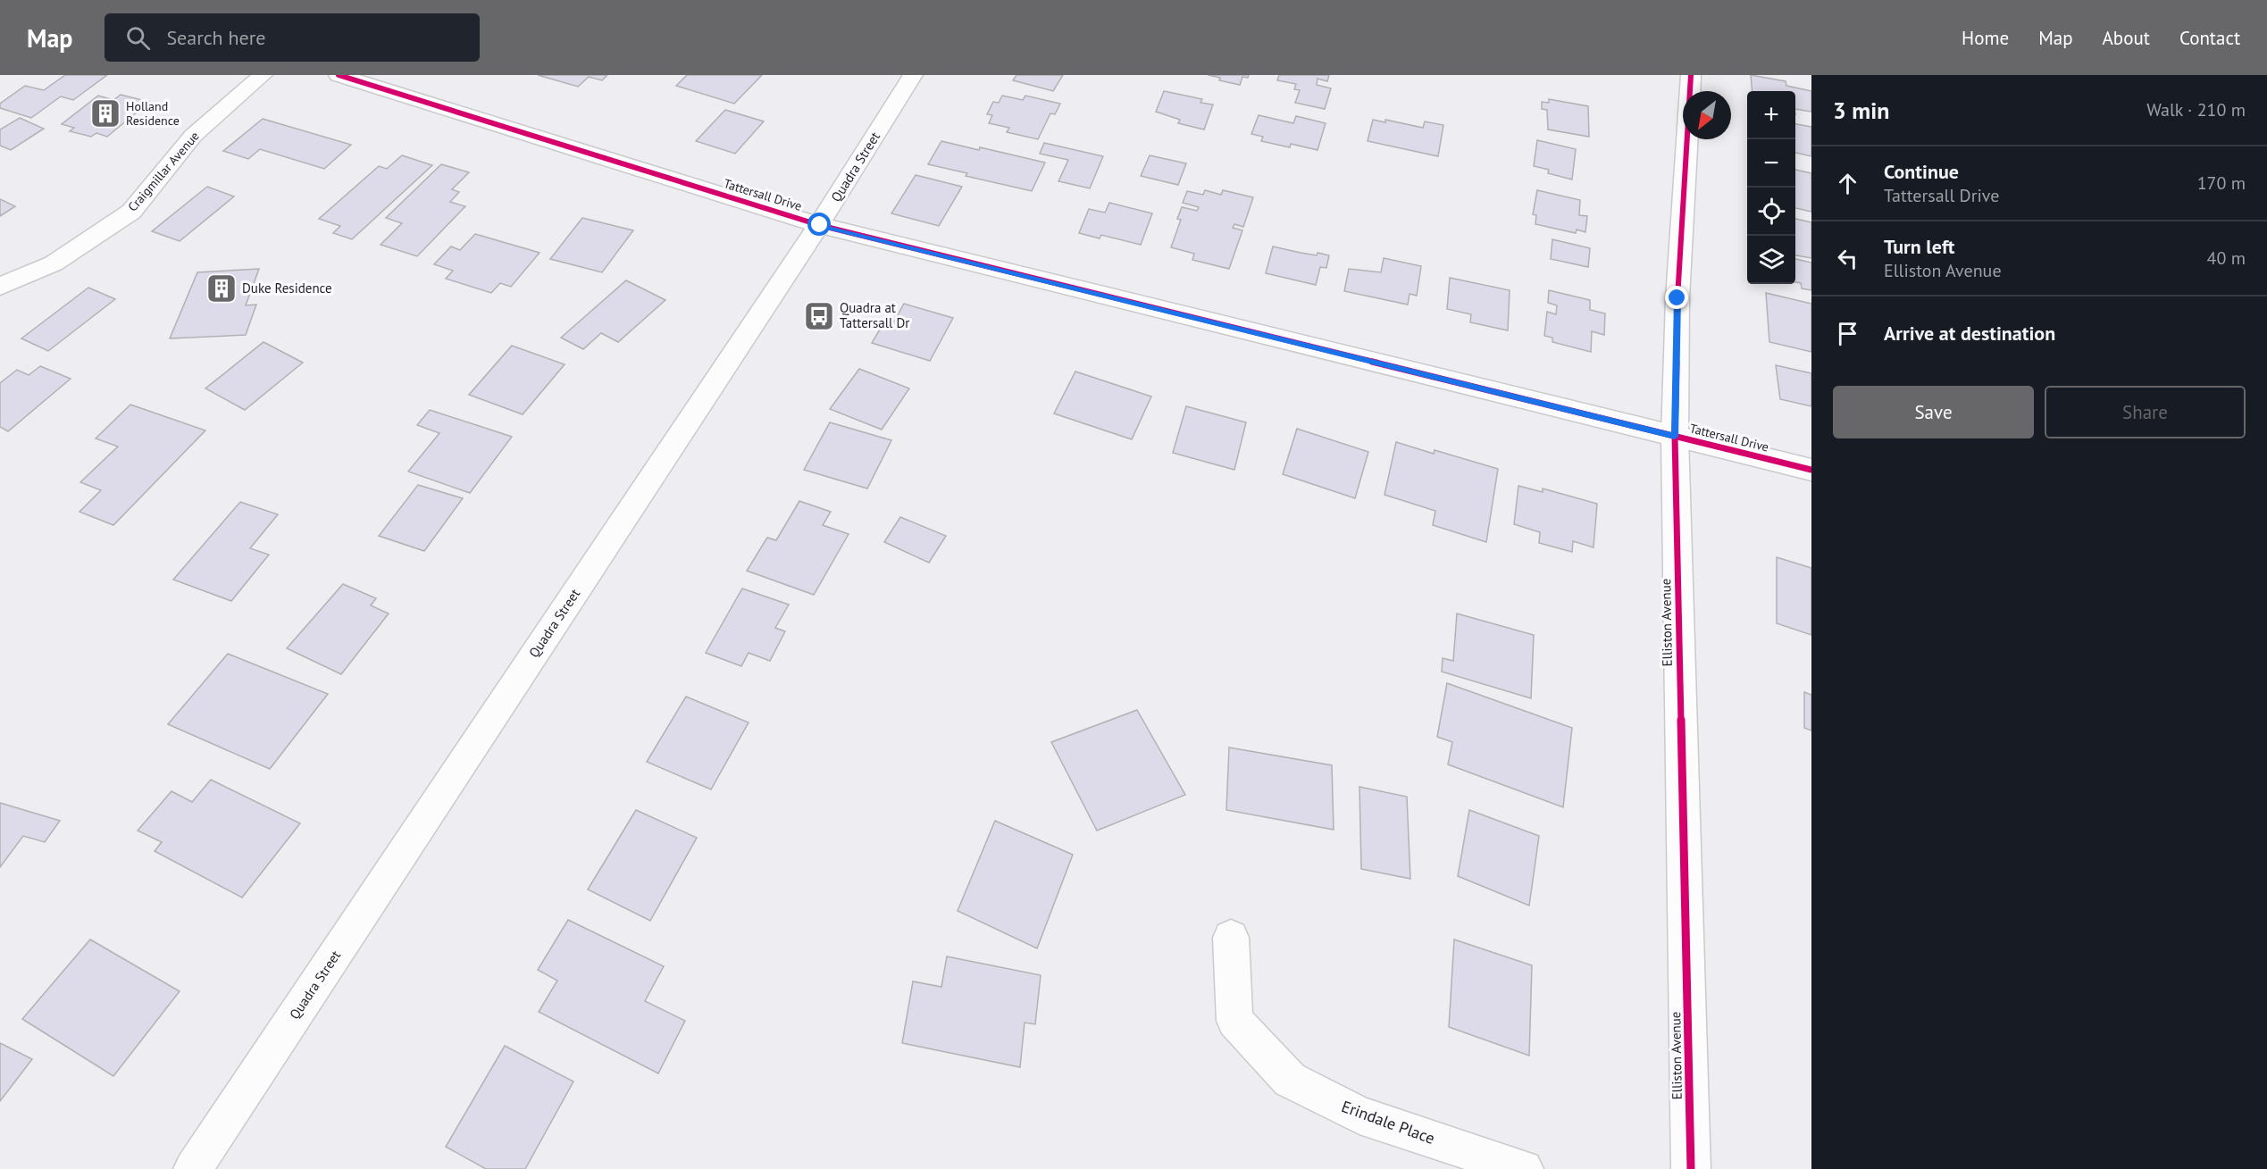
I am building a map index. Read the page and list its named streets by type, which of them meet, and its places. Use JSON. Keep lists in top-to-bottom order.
{
  "streets": {
    "street": [
      "Quadra Street",
      "Craigmillar Avenue",
      "Tattersall Drive",
      "Elliston Avenue",
      "Erindale Place"
    ]
  },
  "crossings": [
    ["Quadra Street", "Tattersall Drive"],
    ["Tattersall Drive", "Elliston Avenue"]
  ],
  "places": {
    "building": ["Holland Residence", "Duke Residence"],
    "bus stop": ["Quadra at Tattersall Dr"]
  },
  "north": "bottom left",
  "page": {
    "header": "Map",
    "search": "Search here",
    "nav": [
      "Home",
      "Map",
      "About",
      "Contact"
    ],
    "heading": ["3 min", "Walk · 210 m"],
    "map_buttons": ["+", "−"],
    "list": [
      ["Continue", "Tattersall Drive", "170 m"],
      ["Turn left", "Elliston Avenue", "40 m"],
      "Arrive at destination"
    ],
    "buttons": ["Save", "Share"]
  }
}
